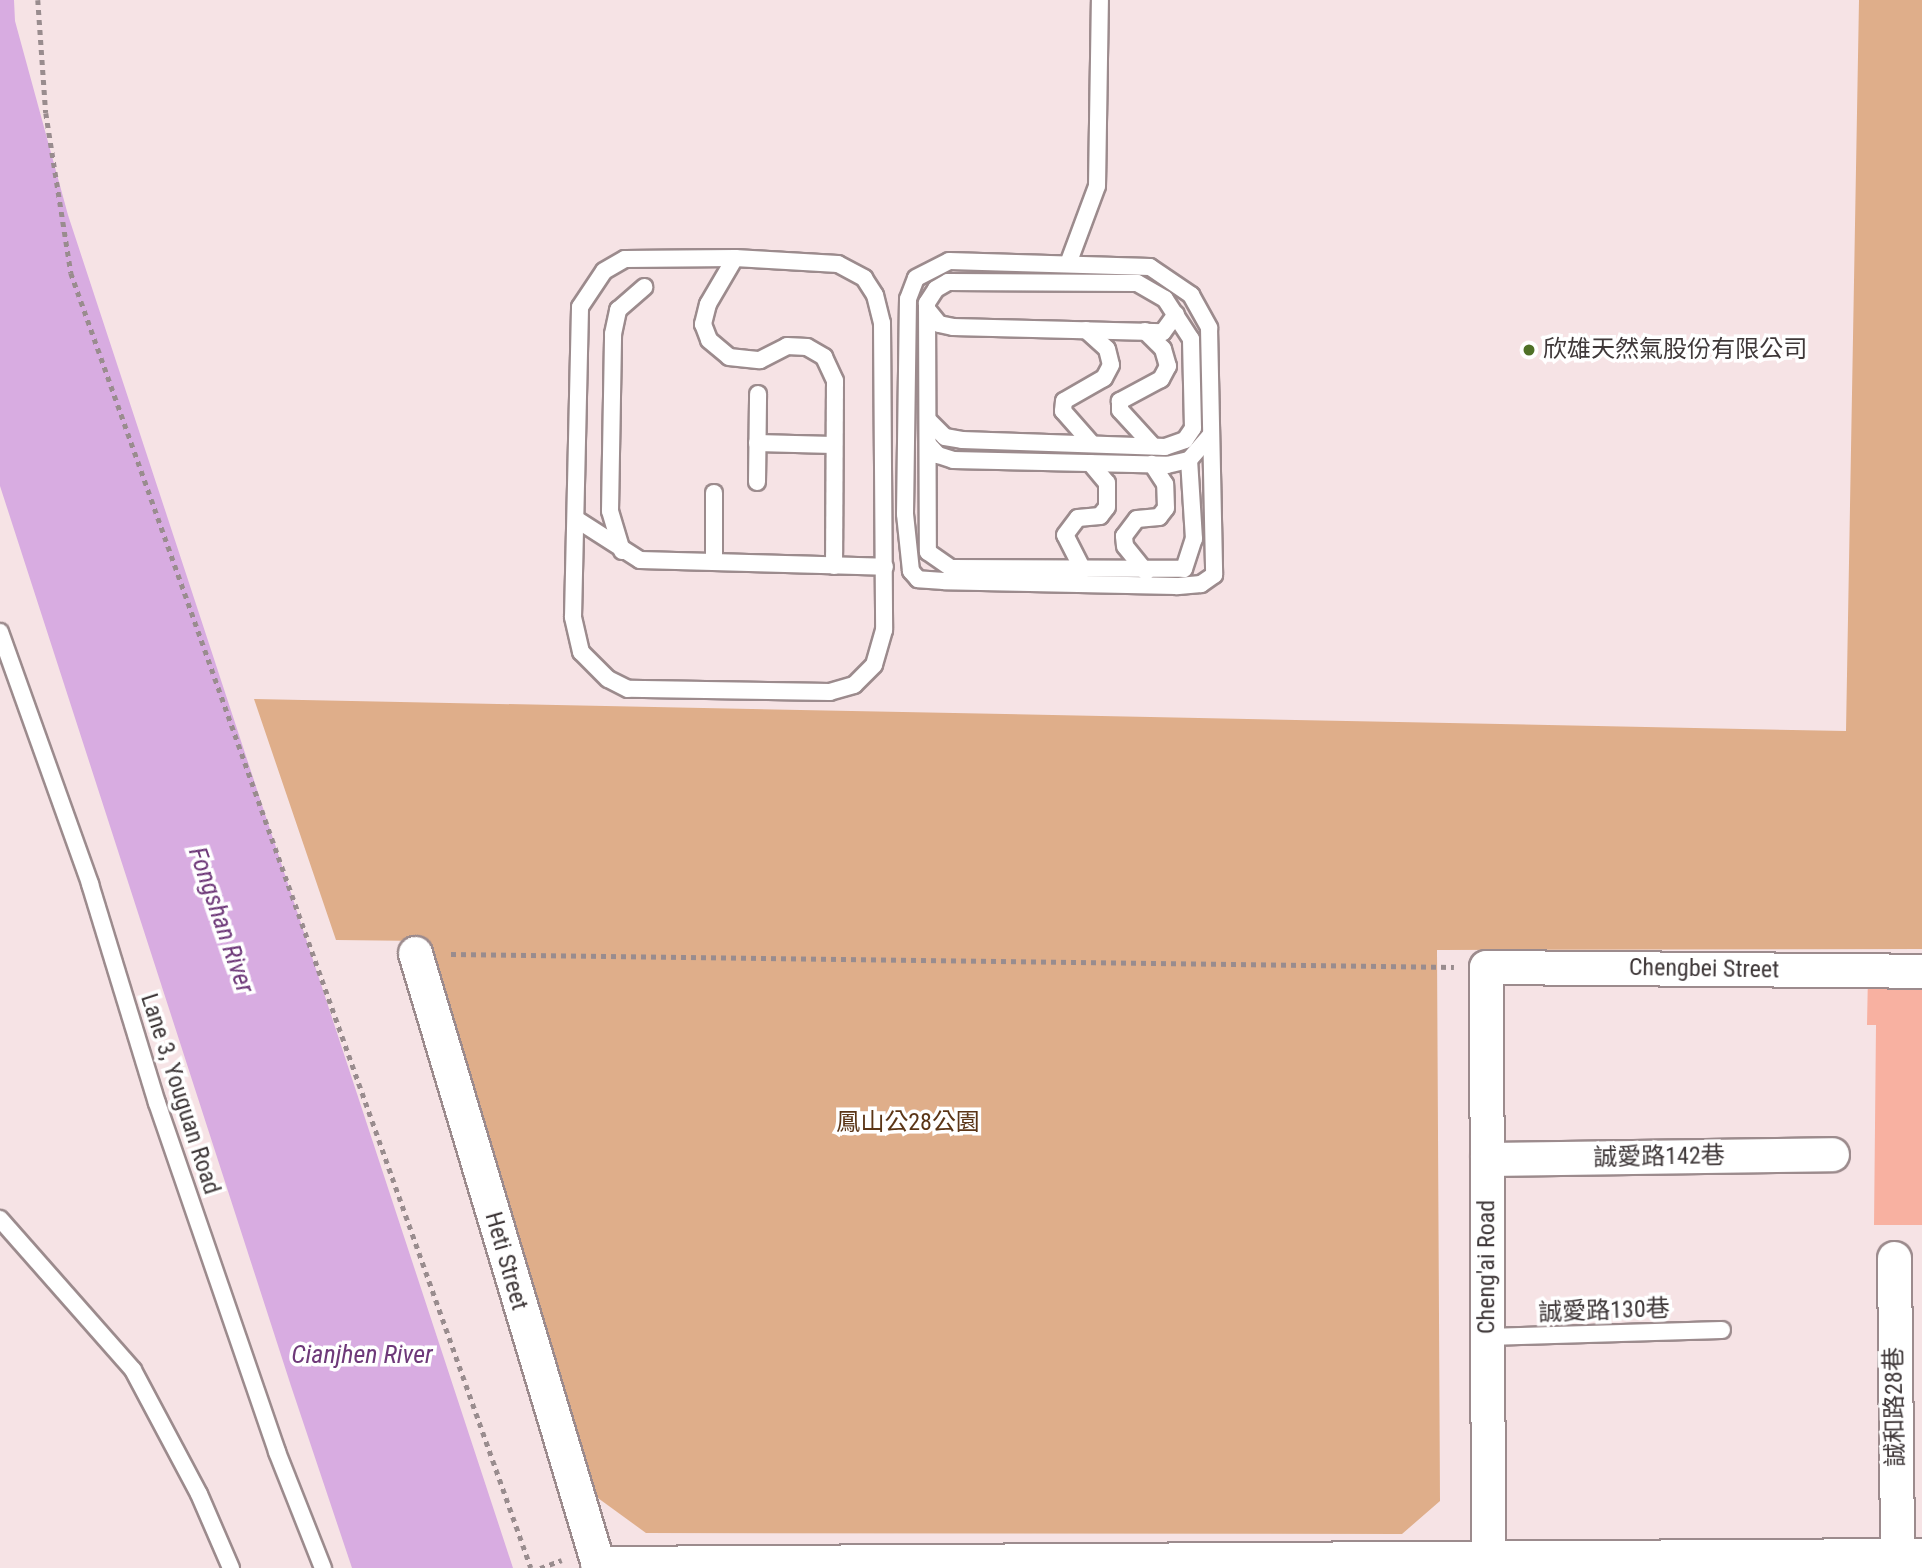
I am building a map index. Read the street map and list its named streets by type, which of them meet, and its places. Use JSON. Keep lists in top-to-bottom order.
{
  "streets": {
    "street": [
      "Chengbei Street",
      "誠愛路142巷",
      "Heti Street",
      "Cheng'ai Road",
      "誠和路28巷"
    ],
    "lane": ["Lane 3, Youguan Road", "誠愛路130巷"]
  },
  "crossings": [
    ["Chengbei Street", "Cheng'ai Road"],
    ["誠愛路142巷", "Cheng'ai Road"],
    ["Cheng'ai Road", "誠愛路130巷"]
  ],
  "water": ["Fongshan River", "Cianjhen River"],
  "parks": ["鳳山公28公園"],
  "places": ["欣雄天然氣股份有限公司"]
}
